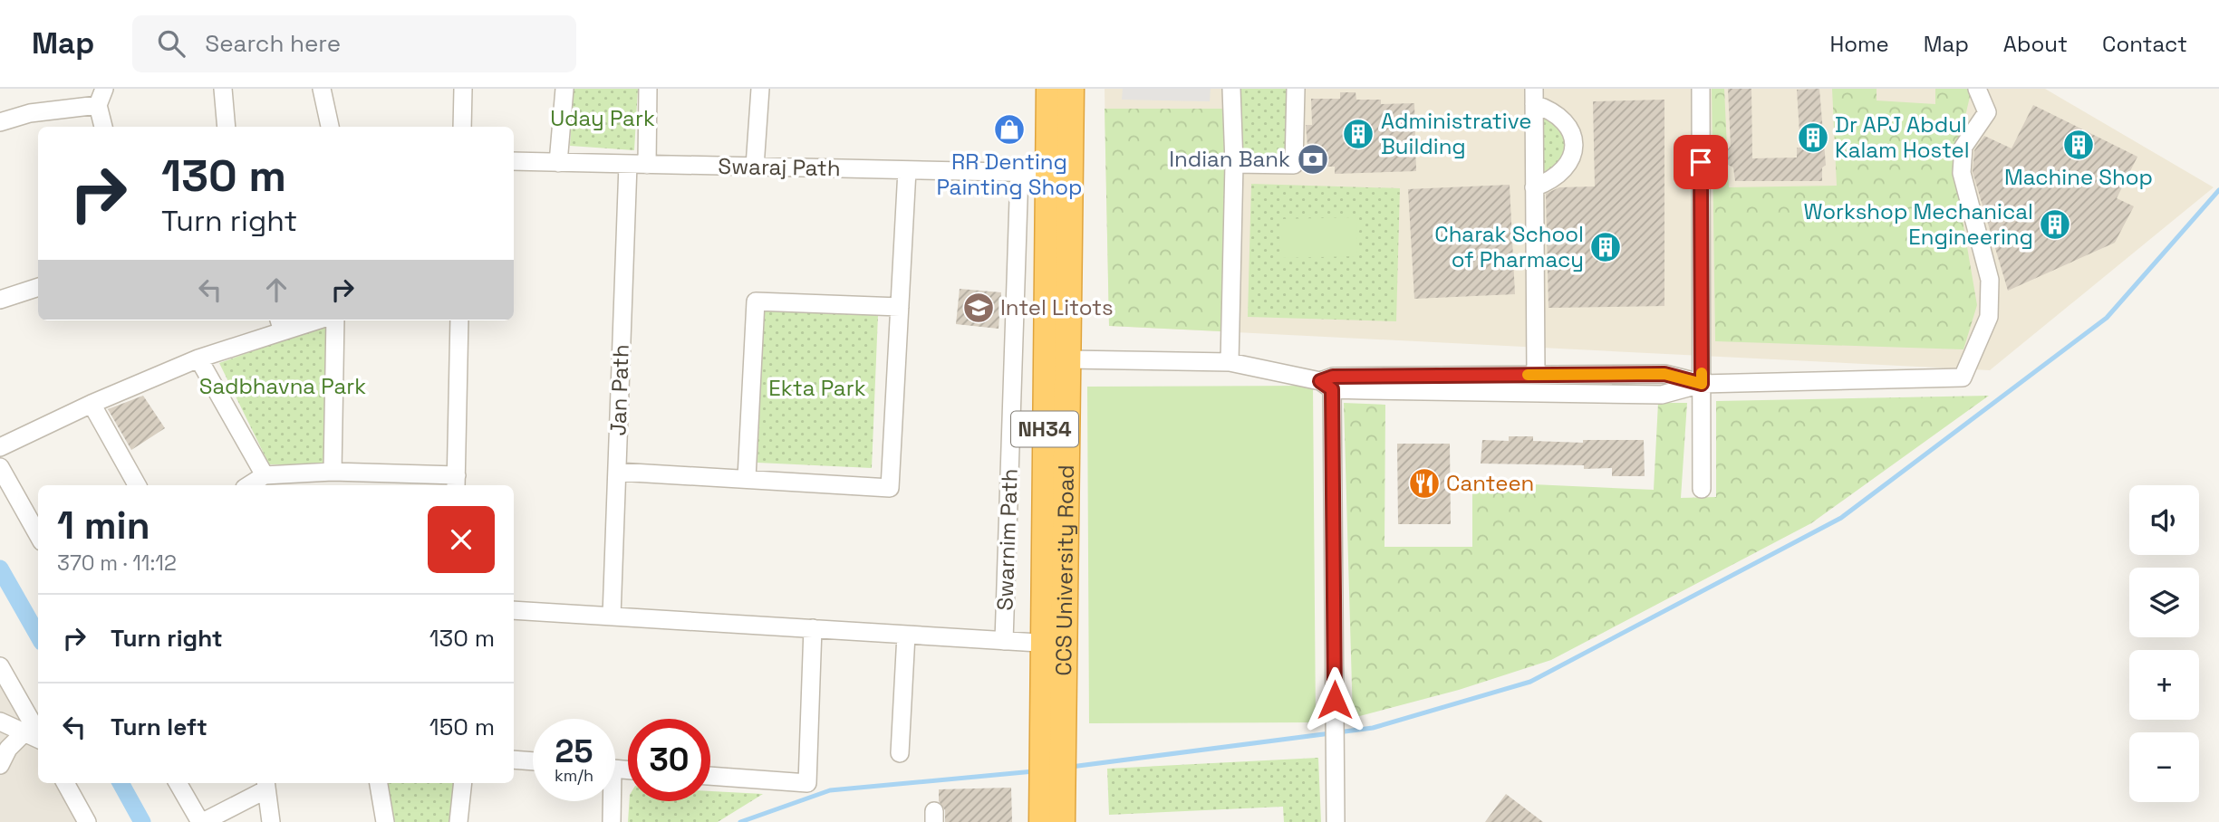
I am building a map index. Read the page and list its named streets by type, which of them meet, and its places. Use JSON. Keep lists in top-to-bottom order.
{
  "streets": {
    "highway": ["NH34", "CCS University Road"],
    "street": ["Swaraj Path", "Jan Path", "Swarnim Path"]
  },
  "crossings": [
    ["Swaraj Path", "Jan Path"],
    ["Swaraj Path", "Swarnim Path"],
    ["Swaraj Path", "CCS University Road"]
  ],
  "parks": ["Uday Park", "Sadbhavna Park", "Ekta Park"],
  "places": {
    "shop": ["RR Denting Painting Shop"],
    "building": [
      "Administrative Building",
      "Dr APJ Abdul Kalam Hostel",
      "Machine Shop",
      "Workshop Mechanical Engineering",
      "Charak School of Pharmacy"
    ],
    "bank": ["Indian Bank"],
    "school or university": ["Intel Litots"],
    "restaurant": ["Canteen"]
  },
  "page": {
    "header": "Map",
    "search": "Search here",
    "nav": [
      "Home",
      "Map",
      "About",
      "Contact"
    ],
    "turn": ["130 m", "Turn right"],
    "map_buttons": ["+", "−"],
    "heading": ["1 min", "370 m · 11:12"],
    "list": [
      {
        "name": "Turn right",
        "value": "130 m"
      },
      {
        "name": "Turn left",
        "value": "150 m"
      }
    ],
    "speed": "25 km/h",
    "limit": "30"
  }
}
